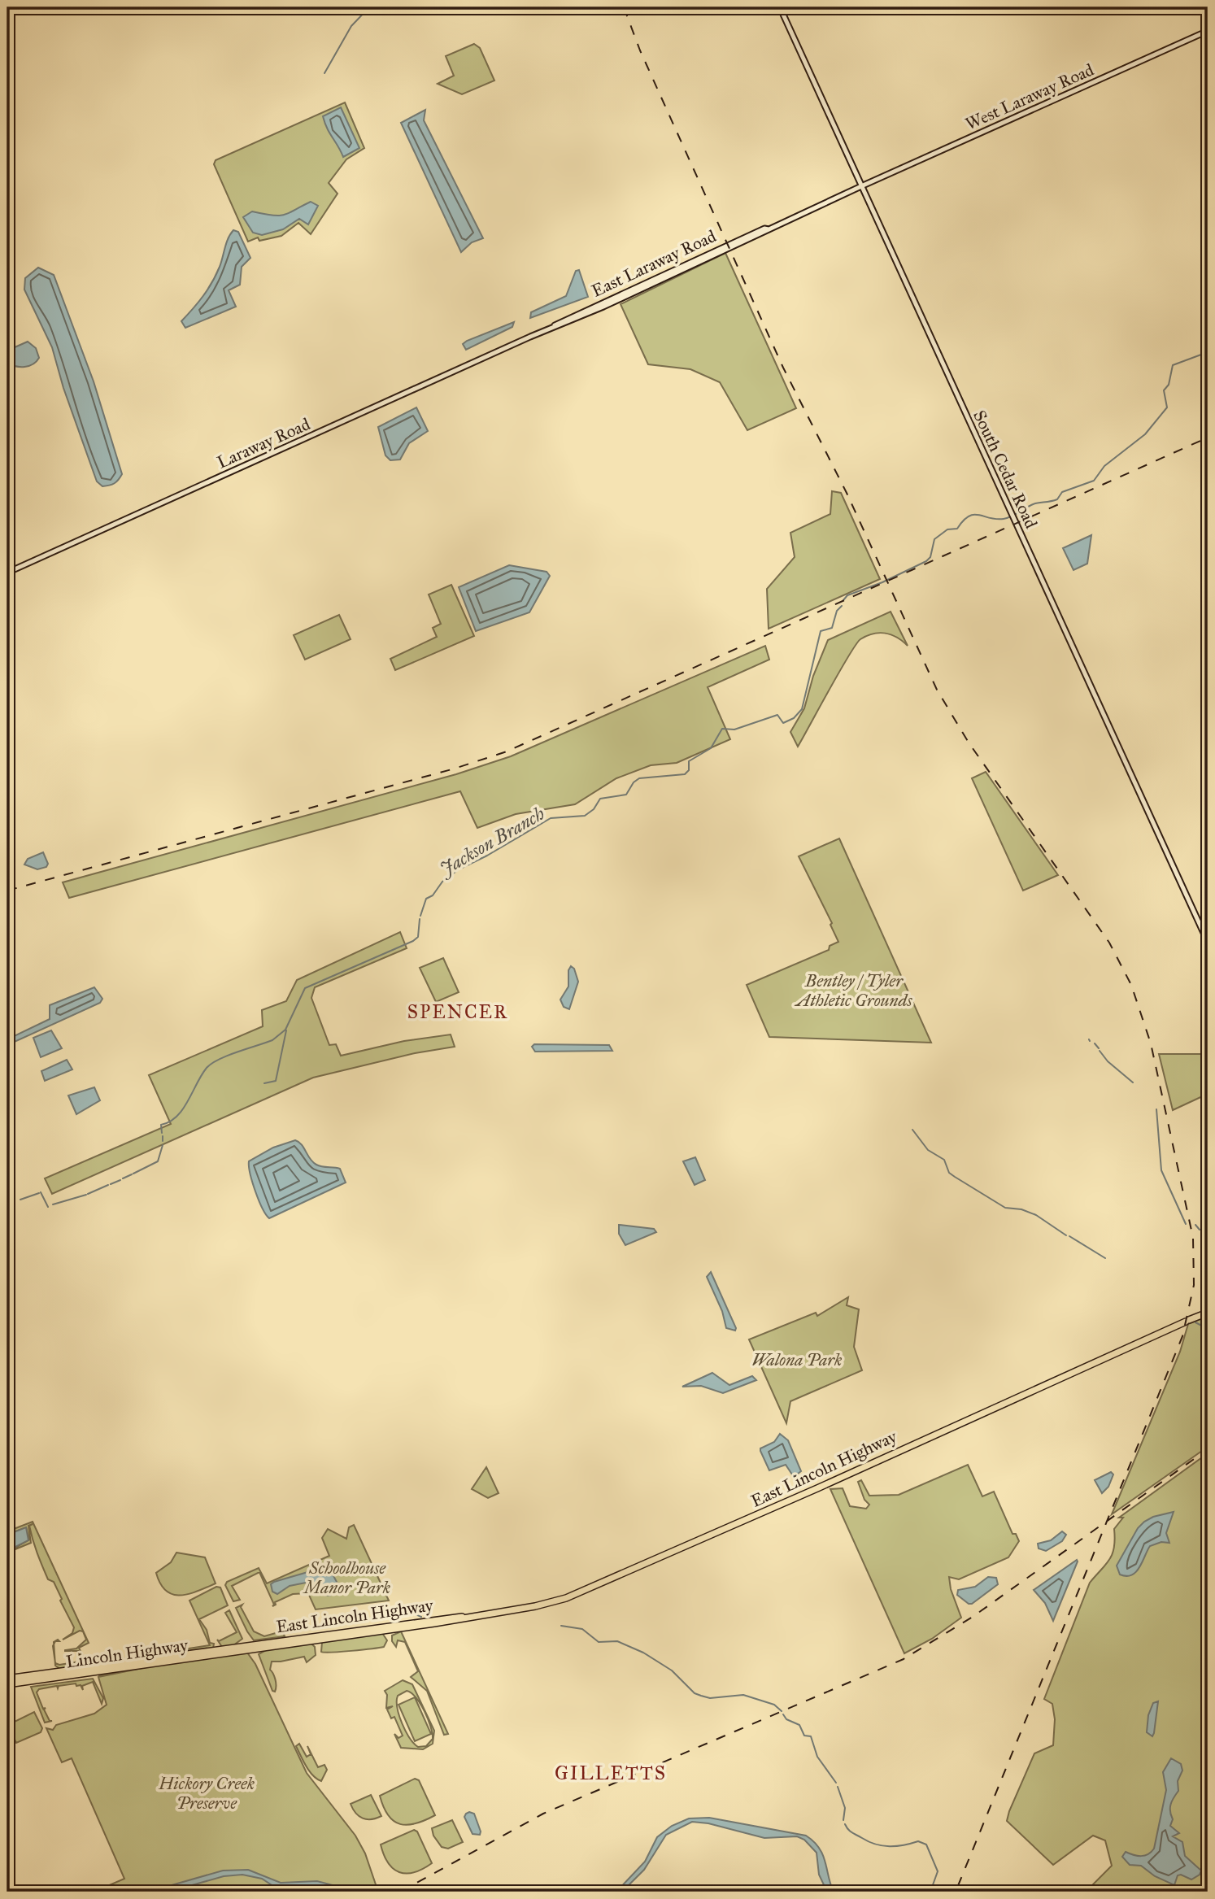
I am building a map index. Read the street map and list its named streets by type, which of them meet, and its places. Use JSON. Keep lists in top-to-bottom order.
{
  "streets": {
    "main road": [
      "West Laraway Road",
      "East Laraway Road",
      "Laraway Road",
      "South Cedar Road",
      "East Lincoln Highway",
      "Lincoln Highway"
    ]
  },
  "crossings": [
    ["West Laraway Road", "East Laraway Road"],
    ["West Laraway Road", "South Cedar Road"],
    ["East Laraway Road", "Laraway Road"],
    ["East Laraway Road", "South Cedar Road"],
    ["East Lincoln Highway", "Lincoln Highway"]
  ],
  "districts": ["SPENCER", "GILLETTS"],
  "water": ["Jackson Branch"],
  "parks": [
    "Bentley / Tyler Athletic Grounds",
    "Walona Park",
    "Schoolhouse Manor Park",
    "Hickory Creek Preserve"
  ]
}
